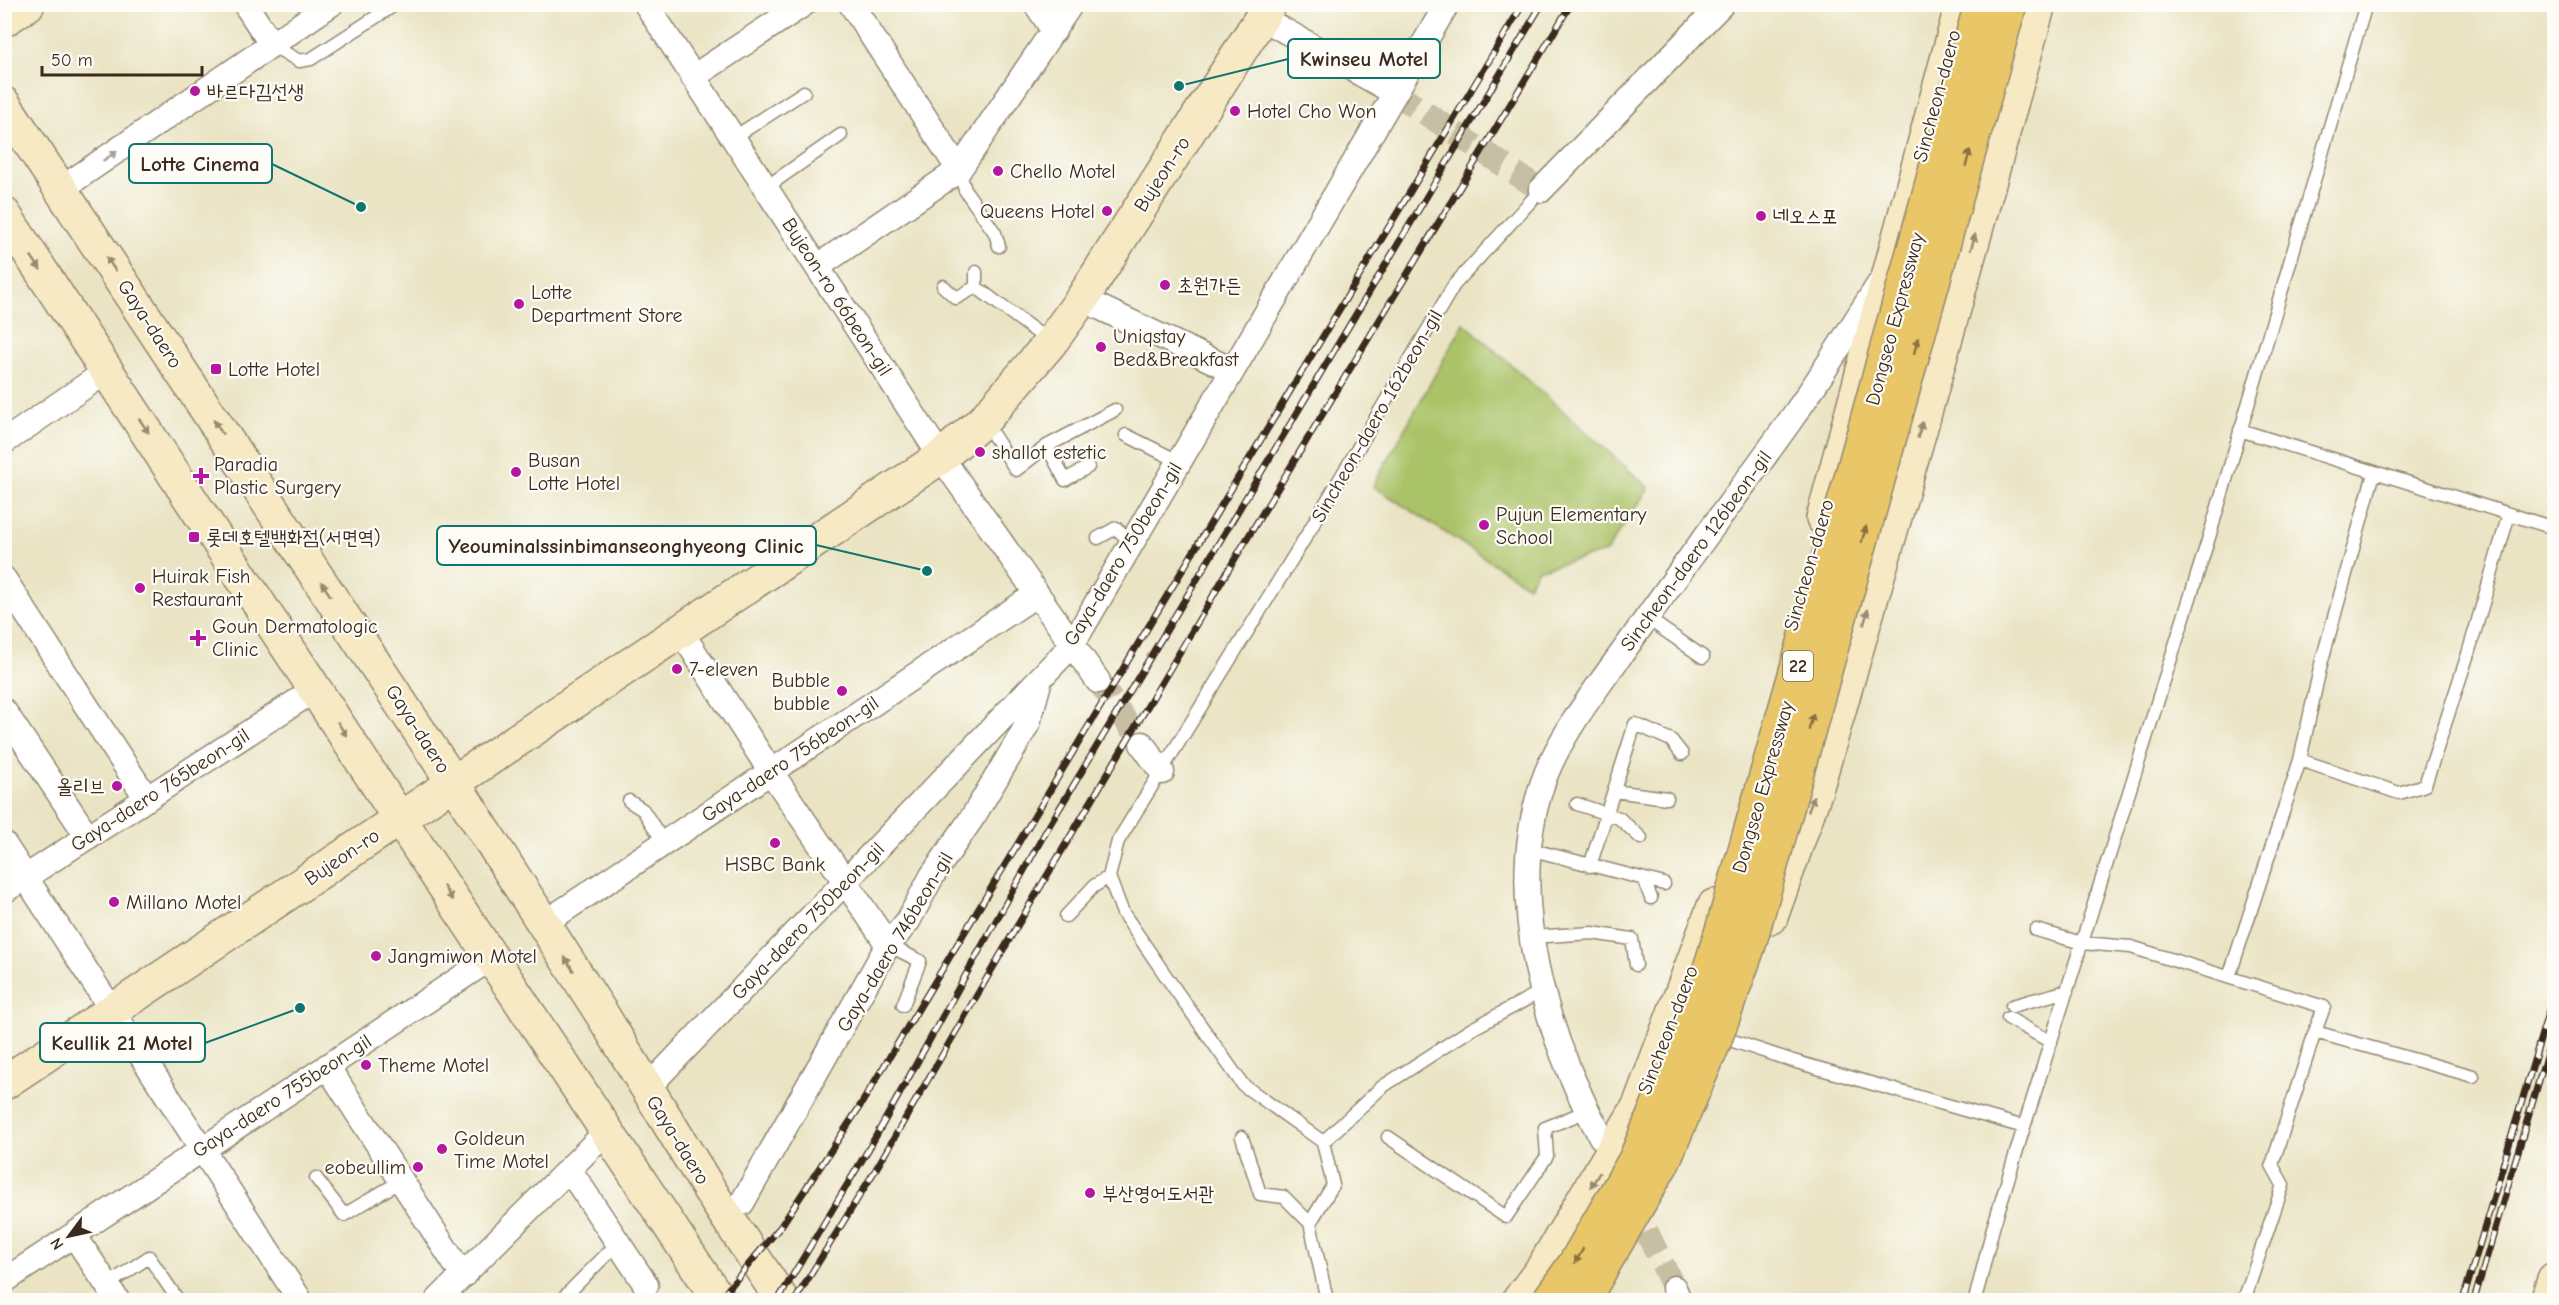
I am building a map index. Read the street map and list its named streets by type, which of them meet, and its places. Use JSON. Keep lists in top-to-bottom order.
{
  "streets": {
    "highway": ["Dongseo Expressway", "22"],
    "main road": ["Sincheon-daero", "Bujeon-ro", "Gaya-daero"],
    "street": [
      "Bujeon-ro 66beon-gil",
      "Sincheon-daero 162beon-gil",
      "Sincheon-daero 126beon-gil",
      "Gaya-daero 750beon-gil",
      "Gaya-daero 756beon-gil",
      "Gaya-daero 765beon-gil",
      "Gaya-daero 746beon-gil",
      "Gaya-daero 755beon-gil"
    ]
  },
  "crossings": [
    ["Sincheon-daero", "Sincheon-daero 126beon-gil"],
    ["Bujeon-ro", "Bujeon-ro 66beon-gil"],
    ["Bujeon-ro", "Gaya-daero"],
    ["Bujeon-ro 66beon-gil", "Gaya-daero 750beon-gil"],
    ["Bujeon-ro 66beon-gil", "Gaya-daero 756beon-gil"],
    ["Gaya-daero", "Gaya-daero 756beon-gil"],
    ["Gaya-daero 750beon-gil", "Gaya-daero 746beon-gil"]
  ],
  "places": {
    "other": [
      "Kwinseu Motel",
      "바르다김선생",
      "Hotel Cho Won",
      "Chello Motel",
      "Lotte Cinema",
      "Queens Hotel",
      "네오스포",
      "초원가든",
      "Lotte Department Store",
      "Uniqstay Bed&Breakfast",
      "shallot estetic",
      "Busan Lotte Hotel",
      "Pujun Elementary School",
      "Yeouminalssinbimanseonghyeong Clinic",
      "Huirak Fish Restaurant",
      "7-eleven",
      "Bubble bubble",
      "올리브",
      "HSBC Bank",
      "Millano Motel",
      "Jangmiwon Motel",
      "Keullik 21 Motel",
      "Theme Motel",
      "Goldeun Time Motel",
      "eobeullim",
      "부산영어도서관"
    ],
    "transit": ["Lotte Hotel", "롯데호텔백화점(서면역)"],
    "health": ["Paradia Plastic Surgery", "Goun Dermatologic Clinic"]
  },
  "scale_bar": "50 m",
  "north": "bottom left"
}
